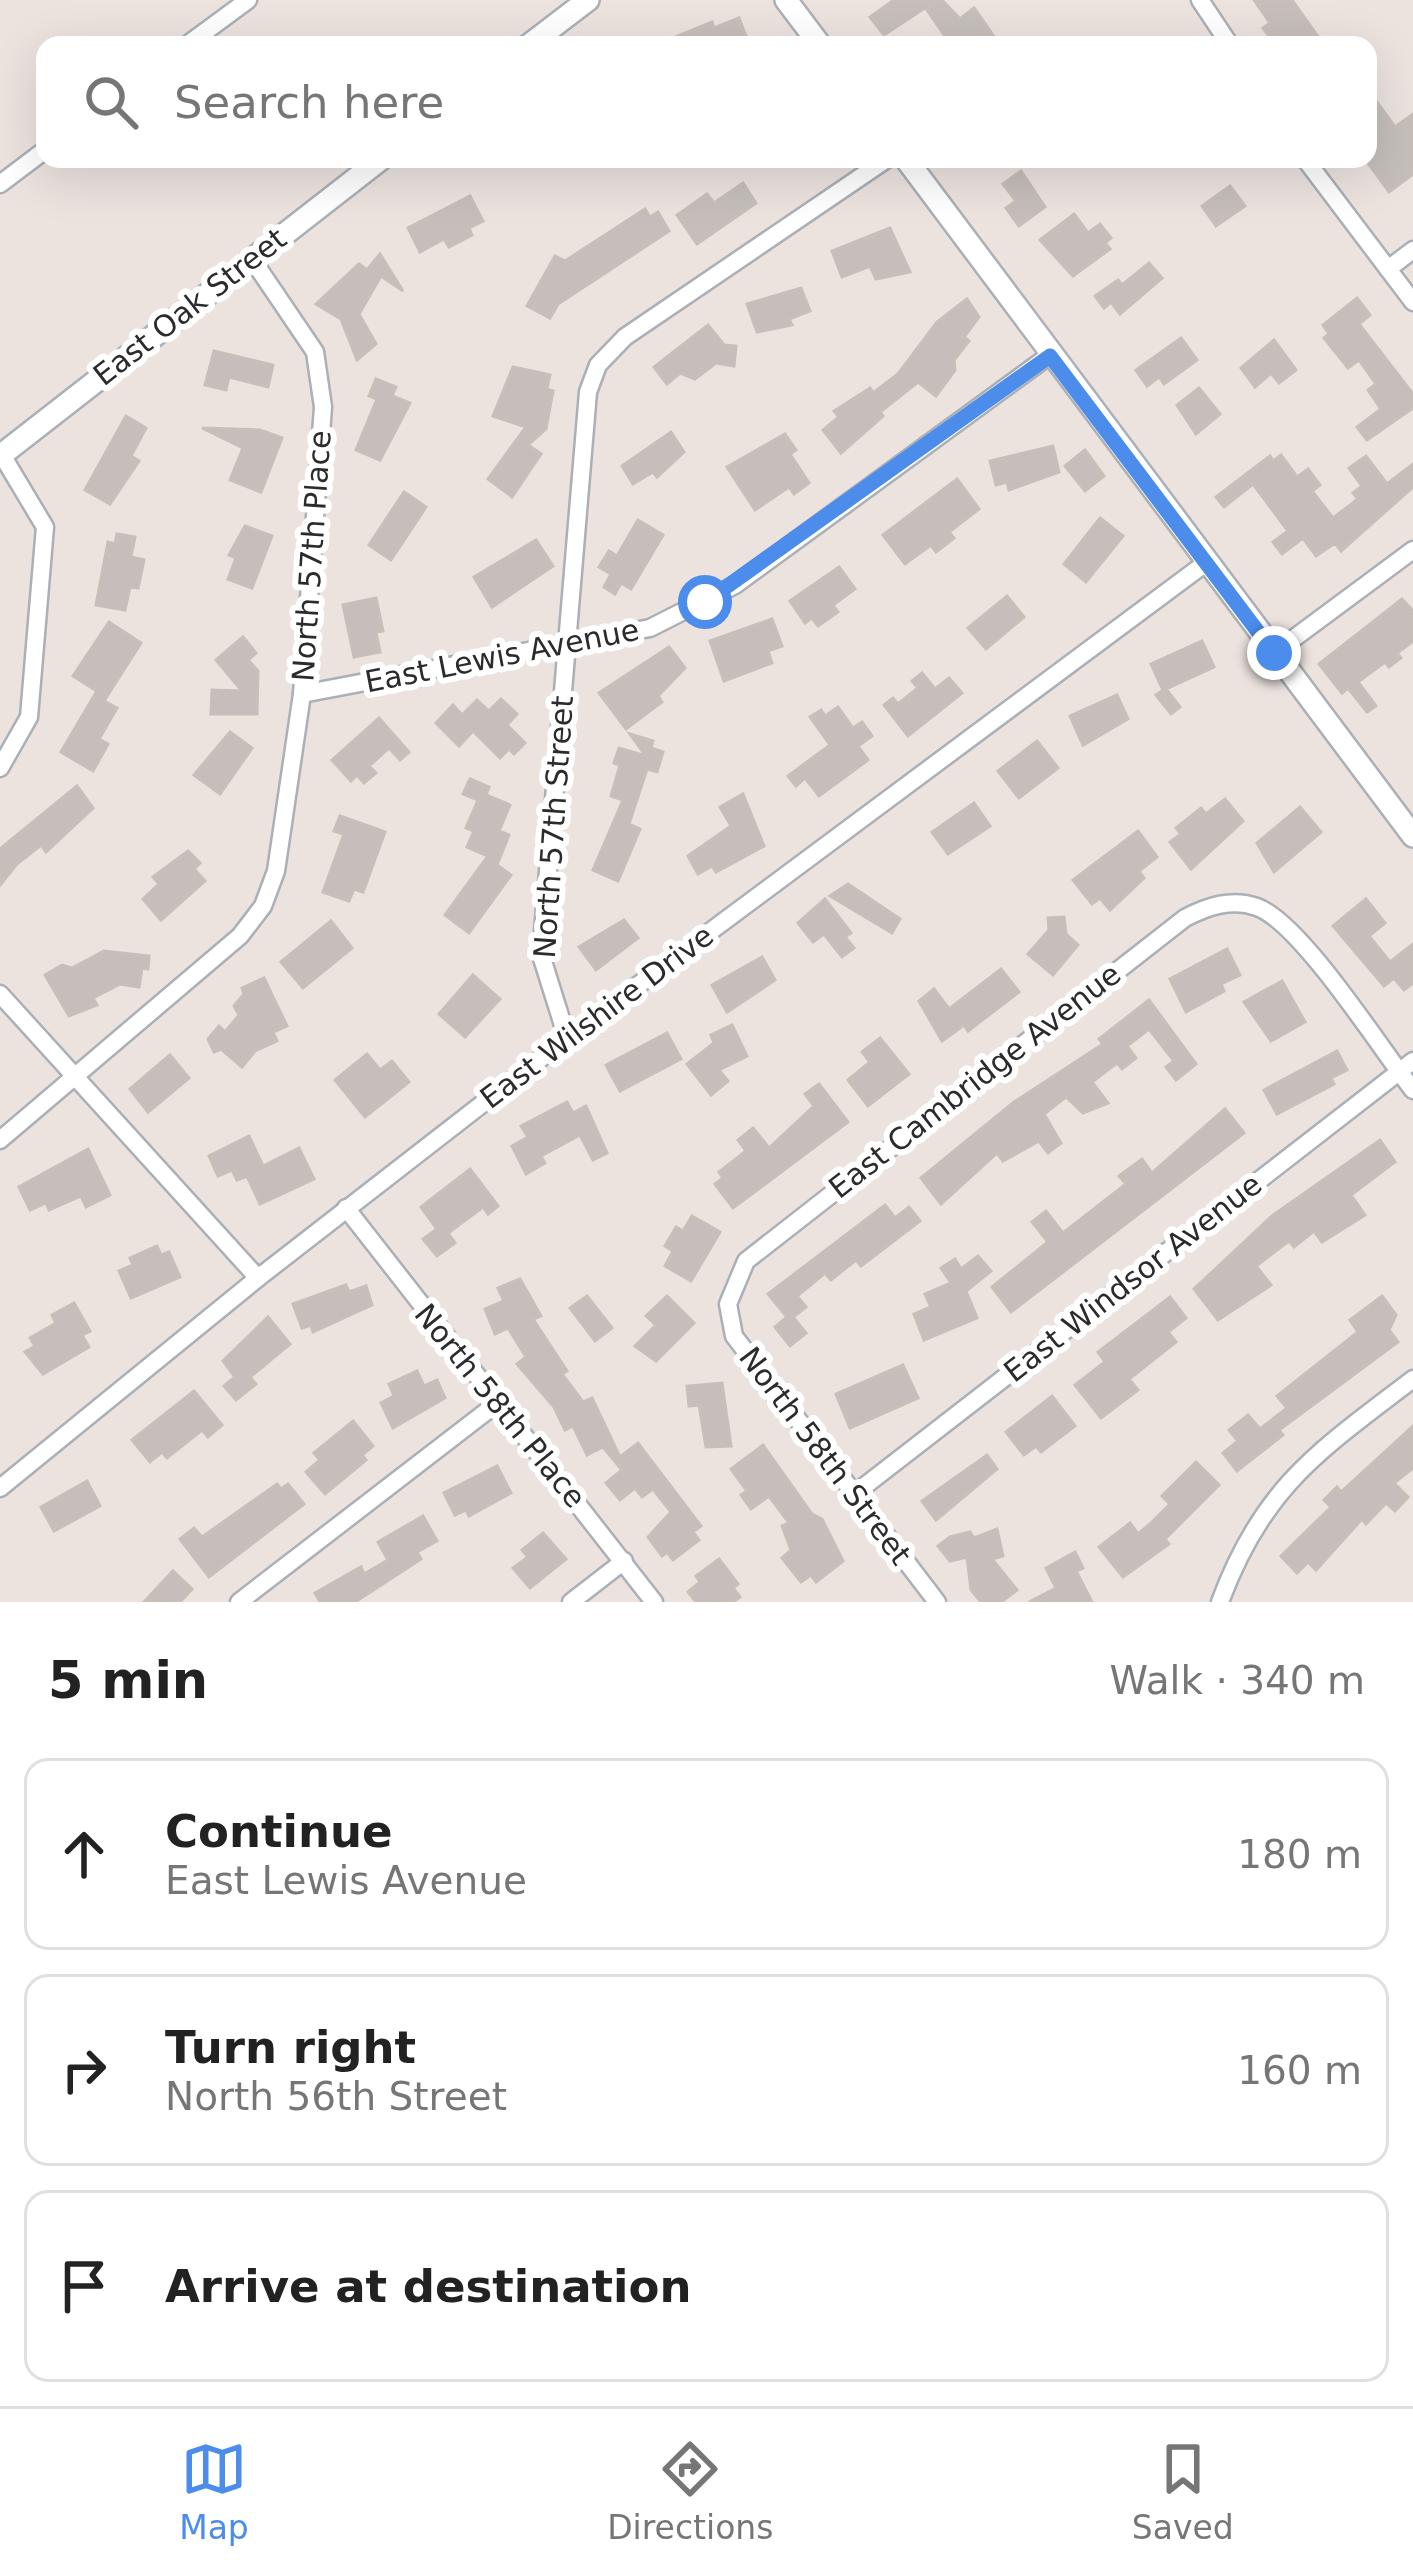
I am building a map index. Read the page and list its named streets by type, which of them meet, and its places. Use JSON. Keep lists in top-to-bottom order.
{
  "streets": {
    "street": [
      "East Oak Street",
      "North 57th Place",
      "East Lewis Avenue",
      "North 57th Street",
      "East Wilshire Drive",
      "East Cambridge Avenue",
      "East Windsor Avenue",
      "North 58th Place",
      "North 58th Street"
    ]
  },
  "crossings": [
    ["East Oak Street", "North 57th Place"],
    ["North 57th Place", "East Lewis Avenue"],
    ["East Lewis Avenue", "North 57th Street"],
    ["North 57th Street", "East Wilshire Drive"],
    ["East Wilshire Drive", "North 58th Place"],
    ["East Cambridge Avenue", "East Windsor Avenue"],
    ["East Cambridge Avenue", "North 58th Street"],
    ["East Windsor Avenue", "North 58th Street"]
  ],
  "page": {
    "search": "Search here",
    "heading": ["5 min", "Walk · 340 m"],
    "list": [
      ["Continue", "East Lewis Avenue", "180 m"],
      ["Turn right", "North 56th Street", "160 m"],
      "Arrive at destination"
    ],
    "nav": ["Map", "Directions", "Saved"]
  }
}
